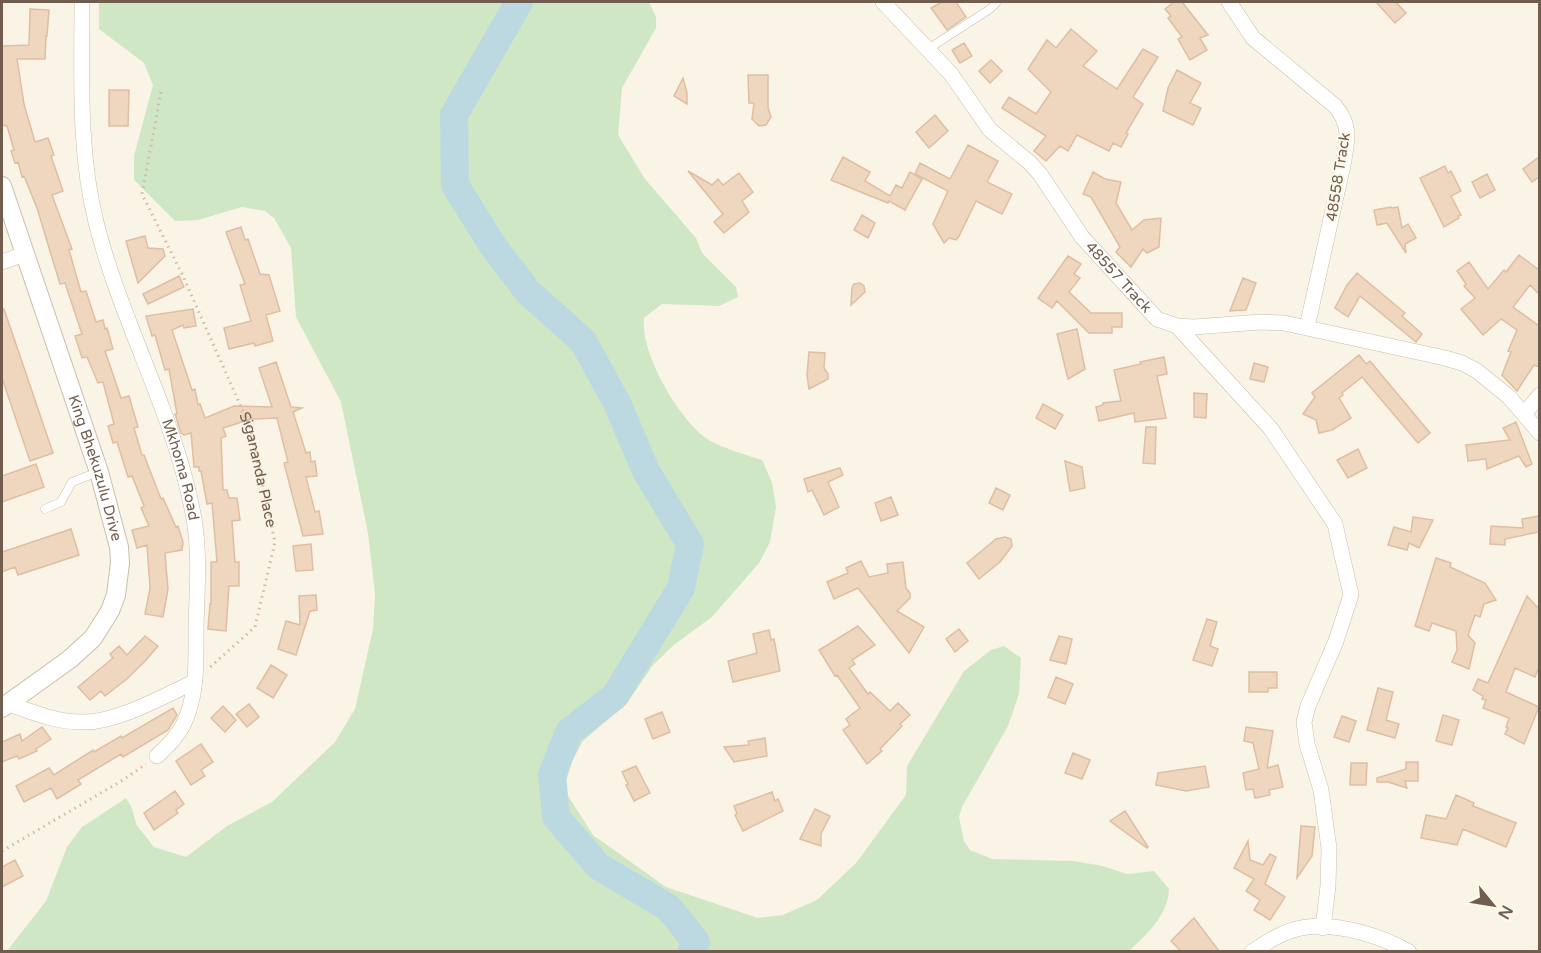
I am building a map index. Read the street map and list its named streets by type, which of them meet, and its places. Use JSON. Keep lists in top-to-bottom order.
{
  "streets": {
    "street": [
      "48558 Track",
      "48557 Track",
      "King Bhekuzulu Drive",
      "Mkhoma Road"
    ],
    "path": ["Sigananda Place"]
  },
  "crossings": [
    ["48558 Track", "48557 Track"],
    ["Mkhoma Road", "Sigananda Place"]
  ],
  "north": "bottom right"
}
